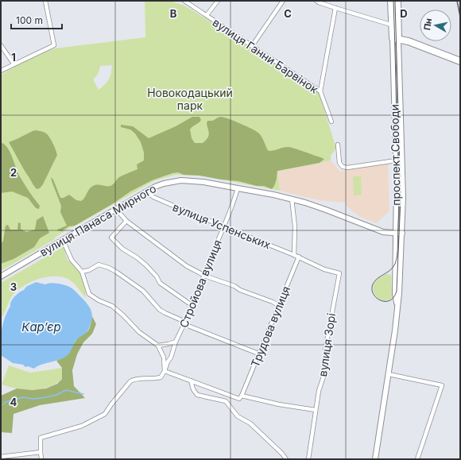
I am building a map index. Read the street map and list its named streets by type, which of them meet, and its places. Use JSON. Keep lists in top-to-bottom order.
{
  "streets": {
    "highway": ["проспект Свободи"],
    "main road": ["вулиця Панаса Мирного"],
    "street": [
      "вулиця Ганни Барвінок",
      "вулиця Успенських",
      "Стройова вулиця",
      "Трудова вулиця",
      "вулиця Зорі"
    ]
  },
  "crossings": [
    ["проспект Свободи", "вулиця Панаса Мирного"],
    ["вулиця Панаса Мирного", "вулиця Успенських"],
    ["вулиця Панаса Мирного", "Стройова вулиця"],
    ["вулиця Успенських", "Стройова вулиця"],
    ["вулиця Успенських", "Трудова вулиця"],
    ["вулиця Успенських", "вулиця Зорі"],
    ["Трудова вулиця", "вулиця Зорі"]
  ],
  "water": ["Кар’єр"],
  "parks": ["Новокодацький парк"],
  "scale_bar": "100 m",
  "north": "left",
  "grid": {
    "columns": ["B", "C", "D"],
    "rows": [
      "1",
      "2",
      "3",
      "4"
    ]
  }
}
